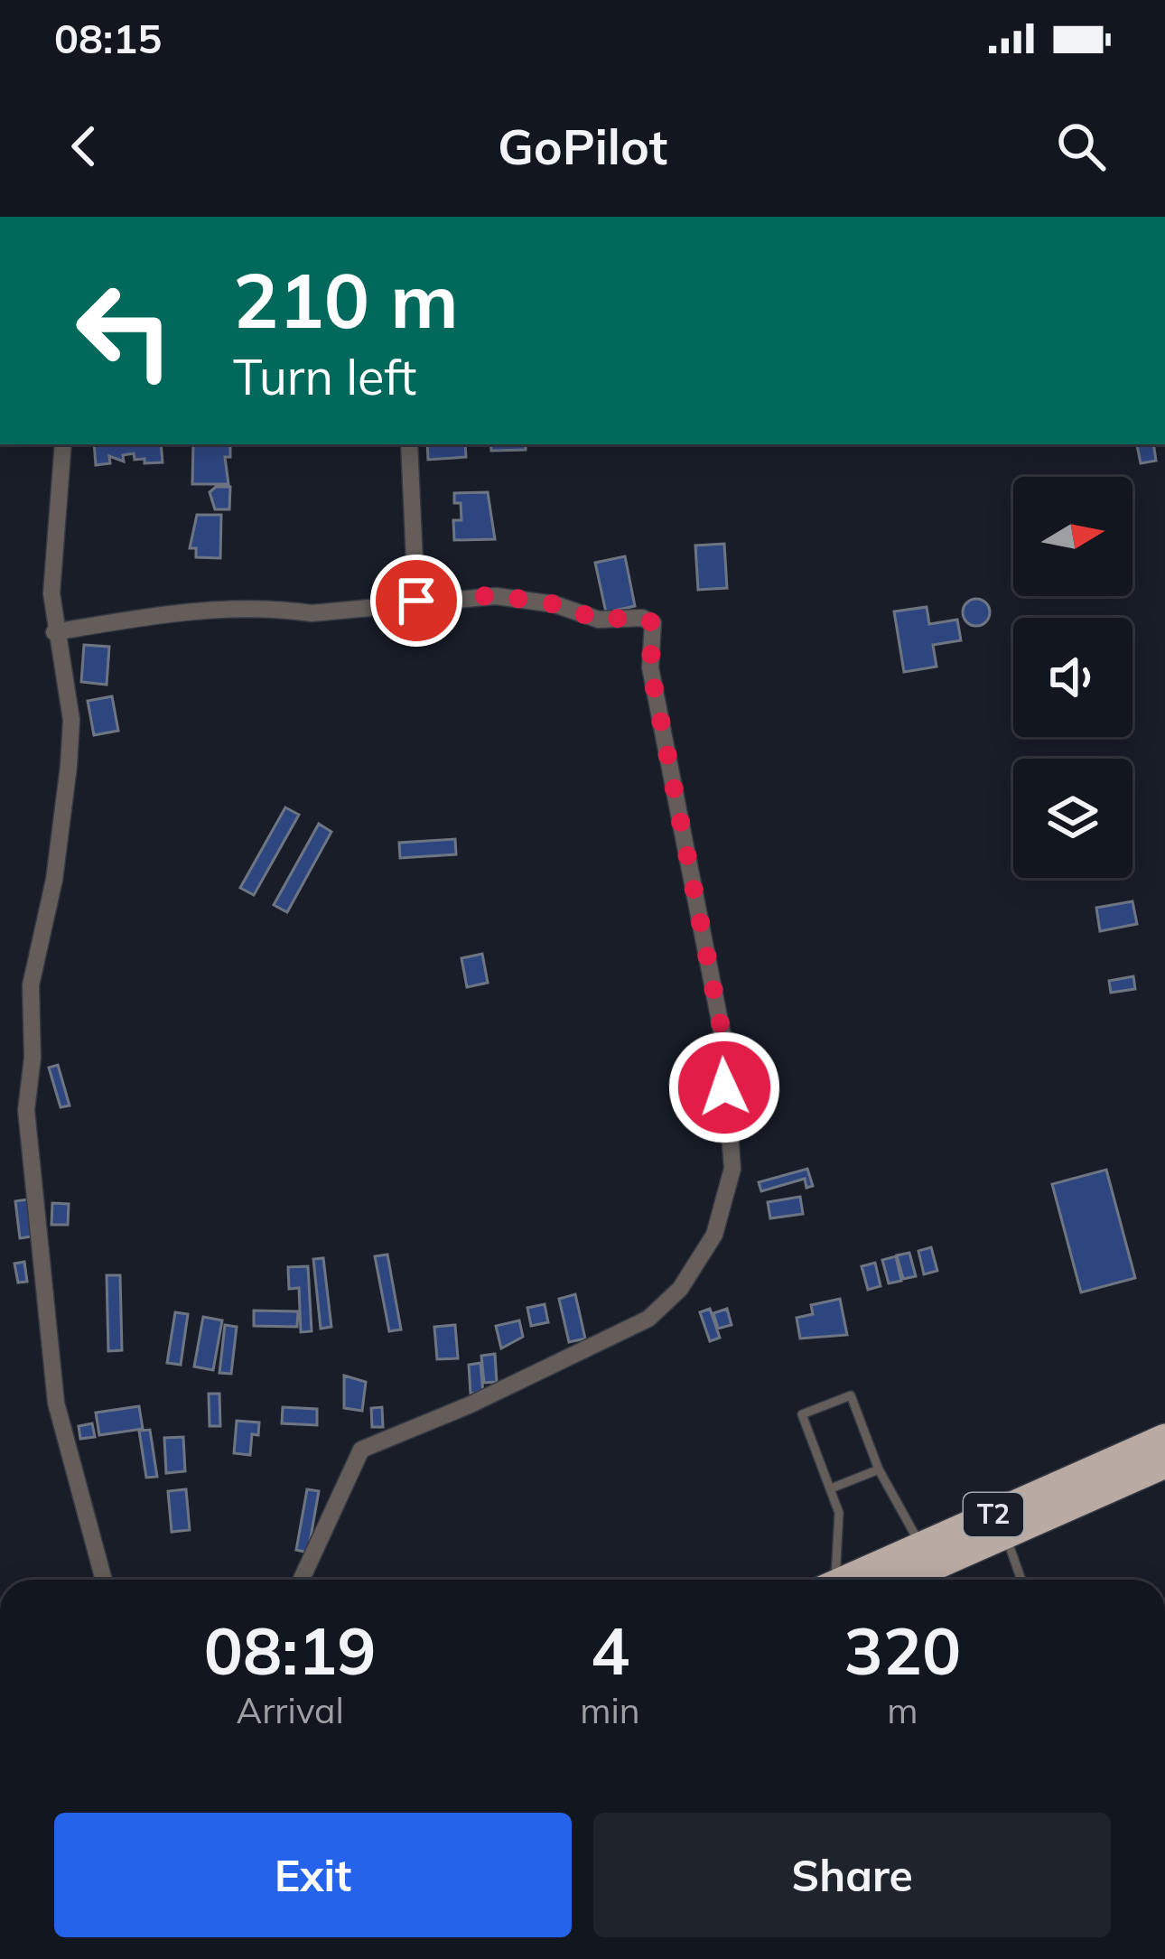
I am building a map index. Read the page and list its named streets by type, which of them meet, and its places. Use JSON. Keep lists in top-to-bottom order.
{
  "streets": {
    "highway": ["T2"]
  },
  "north": "right",
  "page": {
    "status": "08:15",
    "header": "GoPilot",
    "turn": ["210 m", "Turn left"],
    "eta": [
      "08:19",
      "Arrival",
      "4",
      "min",
      "320",
      "m"
    ],
    "buttons": ["Exit", "Share"]
  }
}
